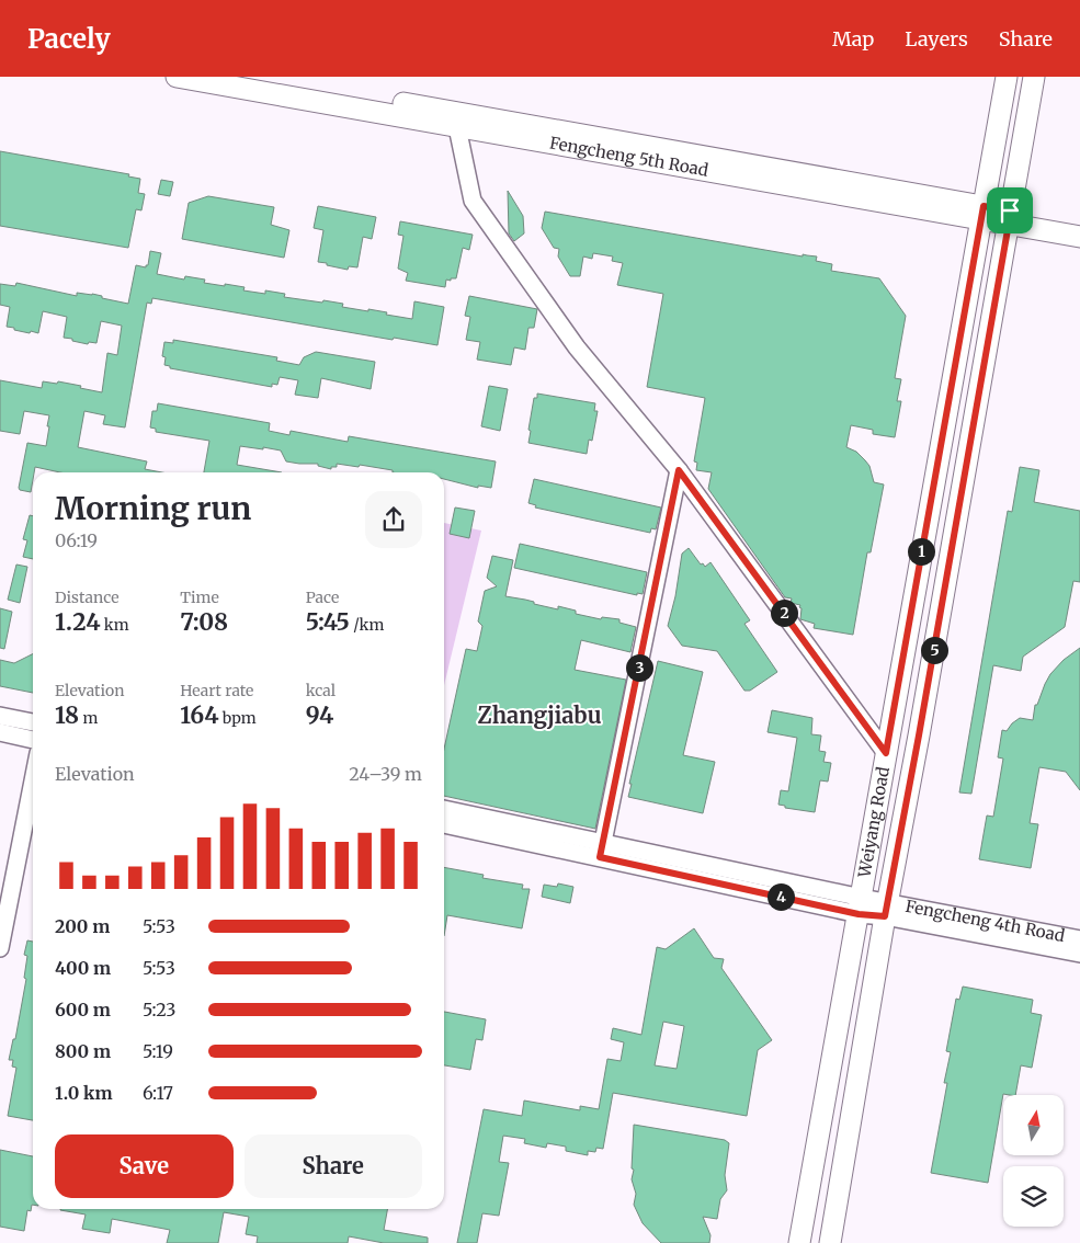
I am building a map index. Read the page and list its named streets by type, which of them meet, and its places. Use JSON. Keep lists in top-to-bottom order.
{
  "streets": {
    "main road": ["Fengcheng 5th Road", "Weiyang Road"],
    "street": ["Fengcheng 4th Road"]
  },
  "crossings": [
    ["Fengcheng 5th Road", "Weiyang Road"],
    ["Weiyang Road", "Fengcheng 4th Road"]
  ],
  "districts": ["Zhangjiabu"],
  "north": "top",
  "page": {
    "header": "Pacely",
    "nav": ["Map", "Layers", "Share"],
    "heading": ["Morning run", "06:19"],
    "pins": [
      "1",
      "2",
      "5",
      "3",
      "4"
    ],
    "stats": [
      ["Distance", "1.24 km"],
      ["Time", "7:08"],
      ["Pace", "5:45 /km"],
      ["Elevation", "18 m"],
      ["Heart rate", "164 bpm"],
      ["kcal", "94"]
    ],
    "chart": ["Elevation", "24–39 m"],
    "list": [
      {
        "name": "200 m",
        "note": "5:53"
      },
      {
        "name": "400 m",
        "note": "5:53"
      },
      {
        "name": "600 m",
        "note": "5:23"
      },
      {
        "name": "800 m",
        "note": "5:19"
      },
      {
        "name": "1.0 km",
        "note": "6:17"
      }
    ],
    "buttons": ["Save", "Share"]
  }
}
